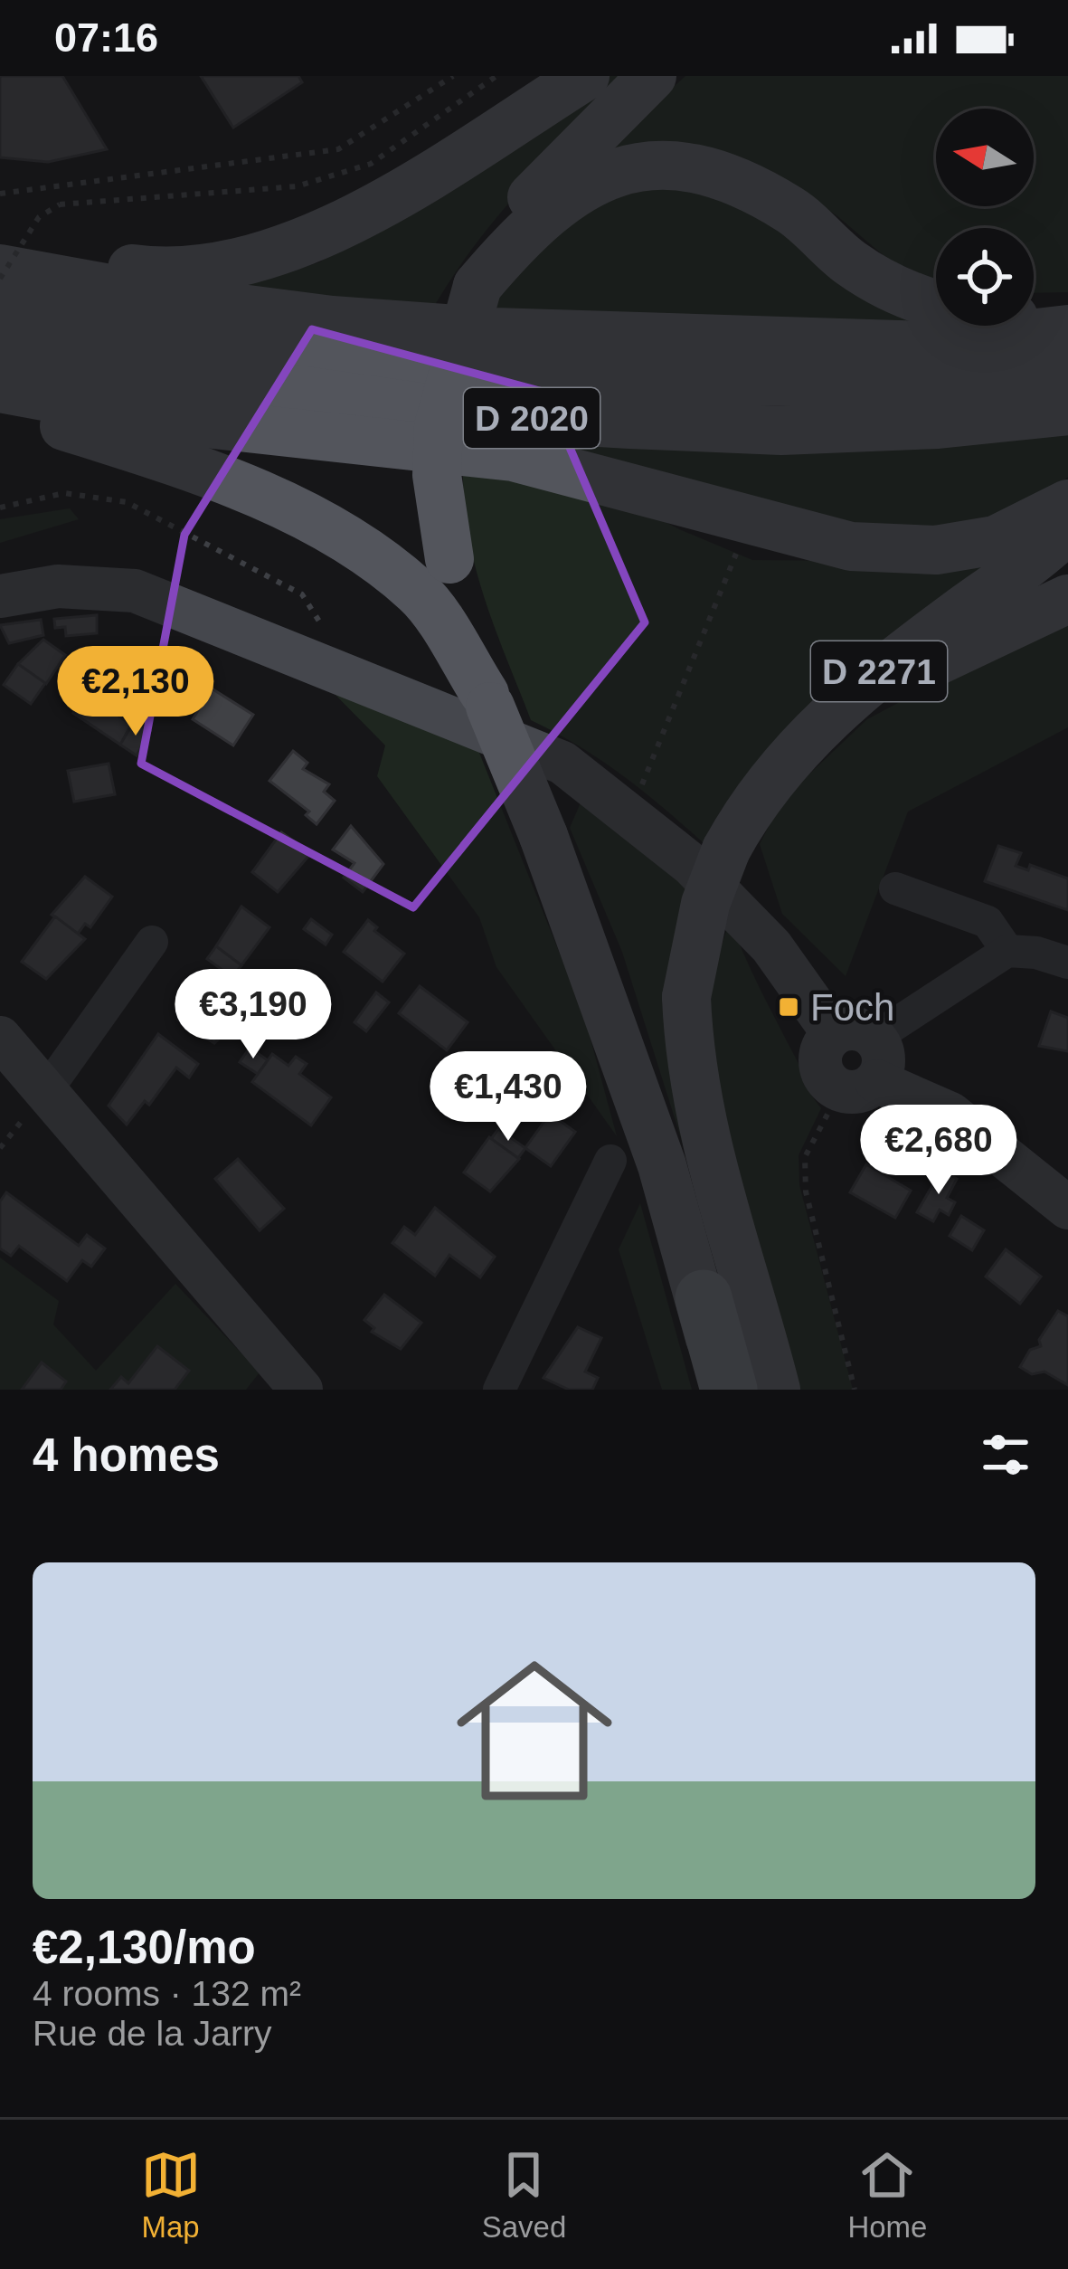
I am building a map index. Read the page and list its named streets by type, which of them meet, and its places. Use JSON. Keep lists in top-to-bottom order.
{
  "streets": {
    "main road": ["D 2020", "D 2271"]
  },
  "places": {
    "transit": ["Foch"]
  },
  "north": "left",
  "page": {
    "status": "07:16",
    "price": [
      "€2,130",
      "€3,190",
      "€1,430",
      "€2,680"
    ],
    "heading": "4 homes",
    "list": [
      {
        "name": "€2,130/mo",
        "note": "4 rooms · 132 m² · Rue de la Jarry"
      }
    ],
    "tabs": ["Map", "Saved", "Home"]
  }
}
